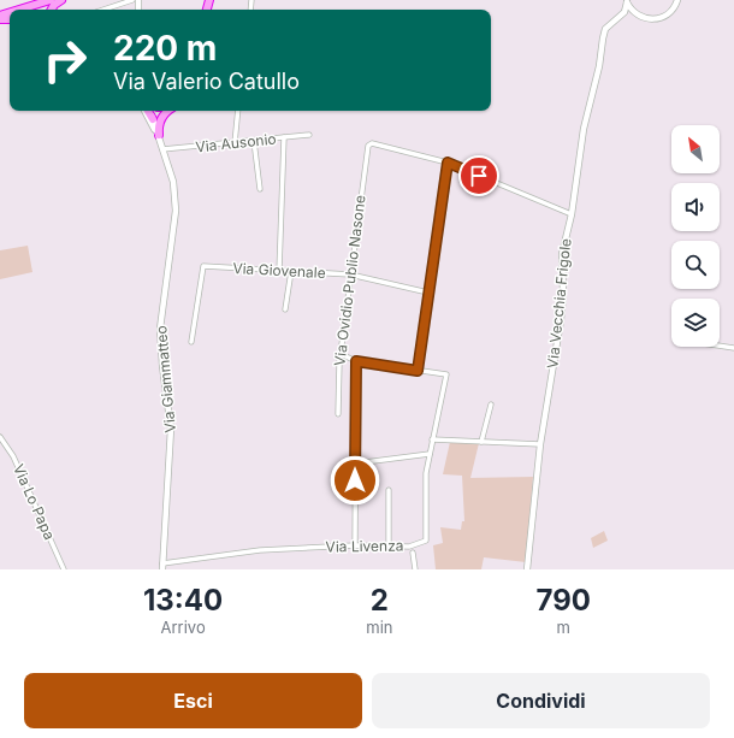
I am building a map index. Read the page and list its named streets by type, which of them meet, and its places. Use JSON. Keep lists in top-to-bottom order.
{
  "streets": {
    "street": [
      "Via Ausonio",
      "Via Giovenale",
      "Via Ovidio Publio Nasone",
      "Via Vecchia Frigole",
      "Via Giammatteo",
      "Via Lo Papa",
      "Via Livenza"
    ]
  },
  "crossings": [
    ["Via Ausonio", "Via Giammatteo"],
    ["Via Giovenale", "Via Ovidio Publio Nasone"],
    ["Via Giammatteo", "Via Livenza"]
  ],
  "north": "top left",
  "page": {
    "turn": ["220 m", "Via Valerio Catullo"],
    "eta": [
      "13:40",
      "Arrivo",
      "2",
      "min",
      "790",
      "m"
    ],
    "buttons": ["Esci", "Condividi"]
  }
}
